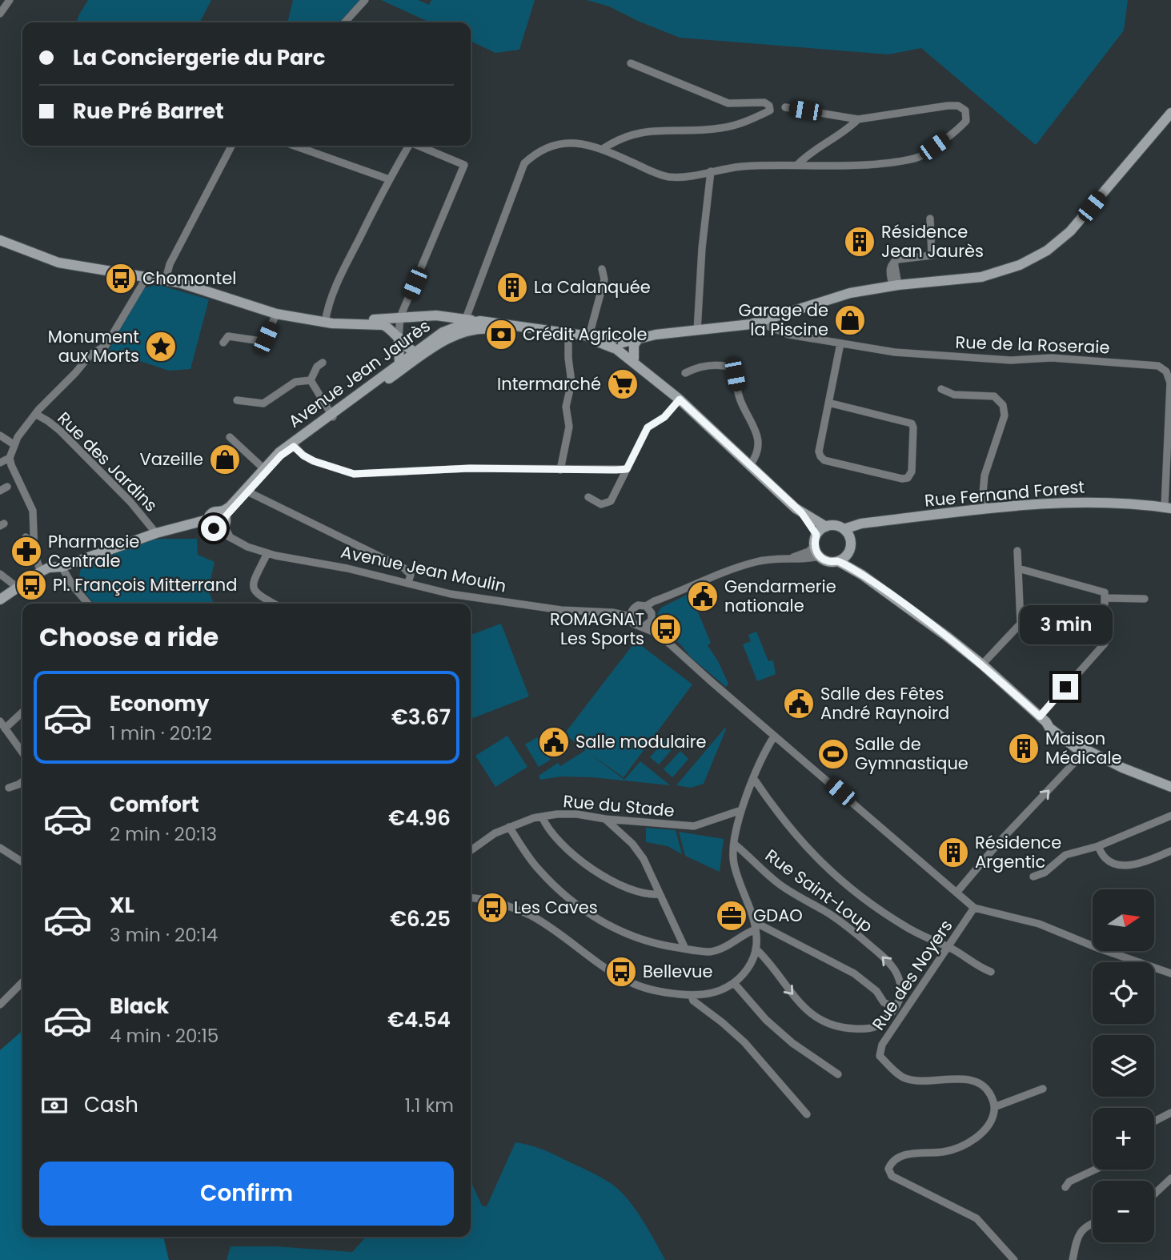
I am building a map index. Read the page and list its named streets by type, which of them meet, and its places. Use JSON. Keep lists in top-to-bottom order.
{
  "streets": {
    "main road": ["Avenue Jean Jaurès", "Rue Fernand Forest"],
    "street": [
      "Rue de la Roseraie",
      "Rue des Jardins",
      "Avenue Jean Moulin",
      "Rue du Stade",
      "Rue Saint-Loup",
      "Rue des Noyers"
    ]
  },
  "crossings": [
    ["Rue de la Roseraie", "Avenue Jean Jaurès"],
    ["Rue de la Roseraie", "Rue Fernand Forest"],
    ["Avenue Jean Jaurès", "Rue des Jardins"],
    ["Avenue Jean Jaurès", "Avenue Jean Moulin"]
  ],
  "places": {
    "building": [
      "Résidence Jean Jaurès",
      "La Calanquée",
      "Maison Médicale",
      "Résidence Argentic"
    ],
    "bus stop": [
      "Chomontel",
      "Pl. François Mitterrand",
      "ROMAGNAT Les Sports",
      "Les Caves",
      "Bellevue"
    ],
    "shop": ["Garage de la Piscine", "Vazeille"],
    "bank": ["Crédit Agricole"],
    "place": ["Monument aux Morts"],
    "supermarket": ["Intermarché"],
    "pharmacy": ["Pharmacie Centrale"],
    "public building": ["Gendarmerie nationale", "Salle des Fêtes André Raynoird", "Salle modulaire"],
    "sports": ["Salle de Gymnastique"],
    "office": ["GDAO"]
  },
  "north": "right",
  "page": {
    "banner": ["La Conciergerie du Parc", "Rue Pré Barret"],
    "heading": "Choose a ride",
    "bubble": "3 min",
    "list": [
      {
        "name": "Economy",
        "note": "1 min · 20:12",
        "value": "€3.67"
      },
      {
        "name": "Comfort",
        "note": "2 min · 20:13",
        "value": "€4.96"
      },
      {
        "name": "XL",
        "note": "3 min · 20:14",
        "value": "€6.25"
      },
      {
        "name": "Black",
        "note": "4 min · 20:15",
        "value": "€4.54"
      }
    ],
    "map_buttons": ["+", "−"],
    "pay": ["Cash", "1.1 km"],
    "buttons": "Confirm"
  }
}
